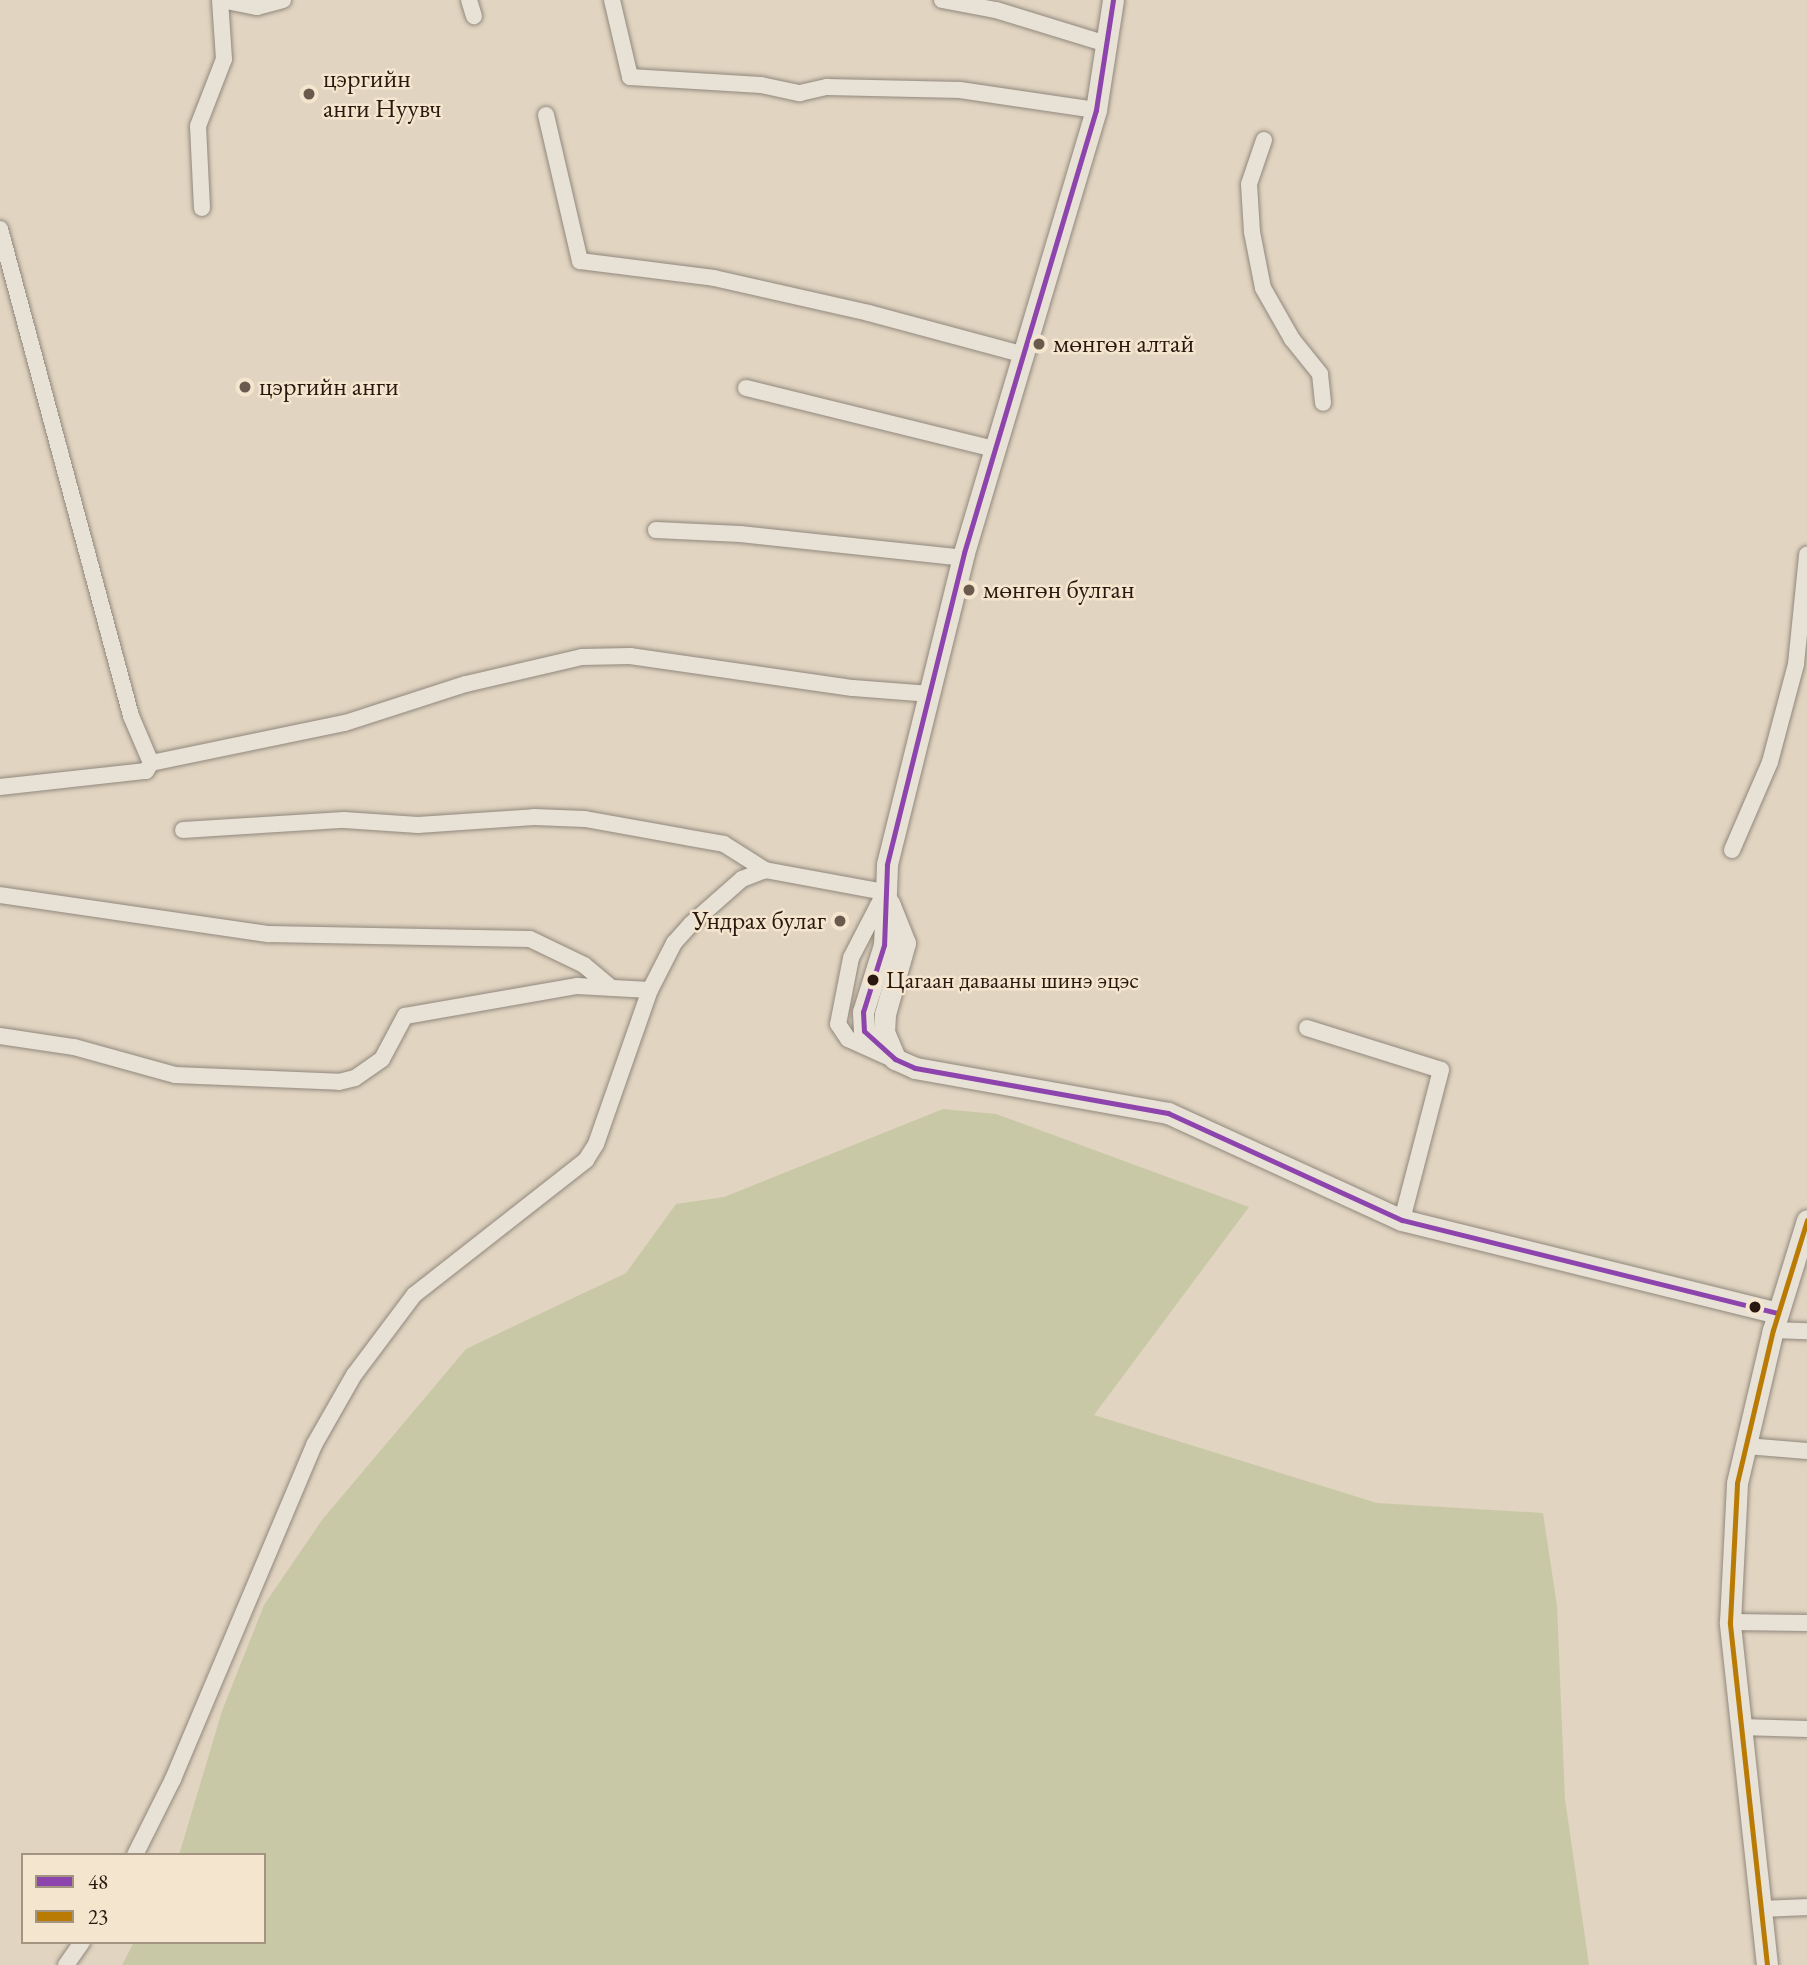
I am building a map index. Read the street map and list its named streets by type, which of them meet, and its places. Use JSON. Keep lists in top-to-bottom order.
{
  "places": [
    "цэргийн анги Нуувч",
    "мөнгөн алтай",
    "цэргийн анги",
    "мөнгөн булган",
    "Ундрах булаг",
    "Цагаан давааны шинэ эцэс"
  ],
  "lines": ["transit line 48", "transit line 23"],
  "legend": ["48", "23"]
}
